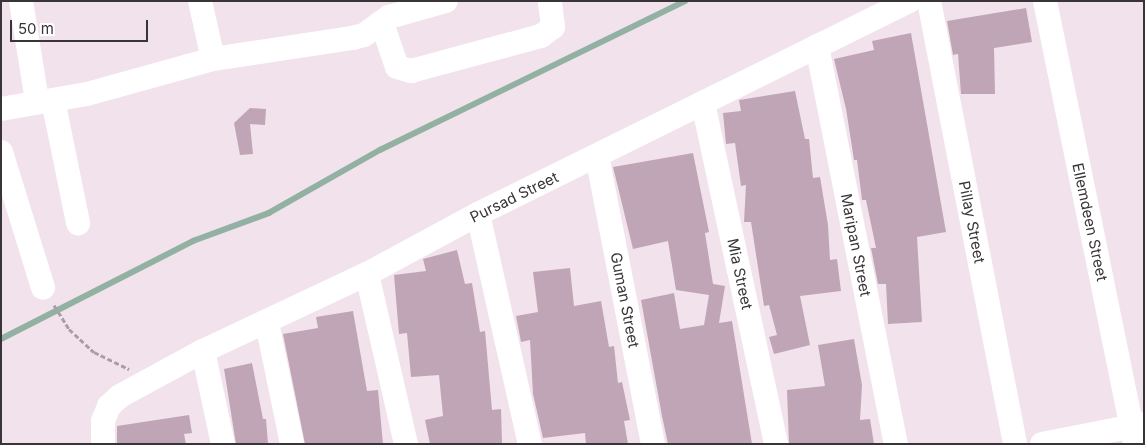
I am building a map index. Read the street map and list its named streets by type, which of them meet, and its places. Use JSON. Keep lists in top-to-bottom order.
{
  "streets": {
    "street": [
      "Pursad Street",
      "Pillay Street",
      "Ellemdeen Street",
      "Maripan Street",
      "Mia Street",
      "Guman Street"
    ]
  },
  "crossings": [
    ["Pursad Street", "Maripan Street"],
    ["Pursad Street", "Mia Street"],
    ["Pursad Street", "Guman Street"]
  ],
  "scale_bar": "50 m"
}
